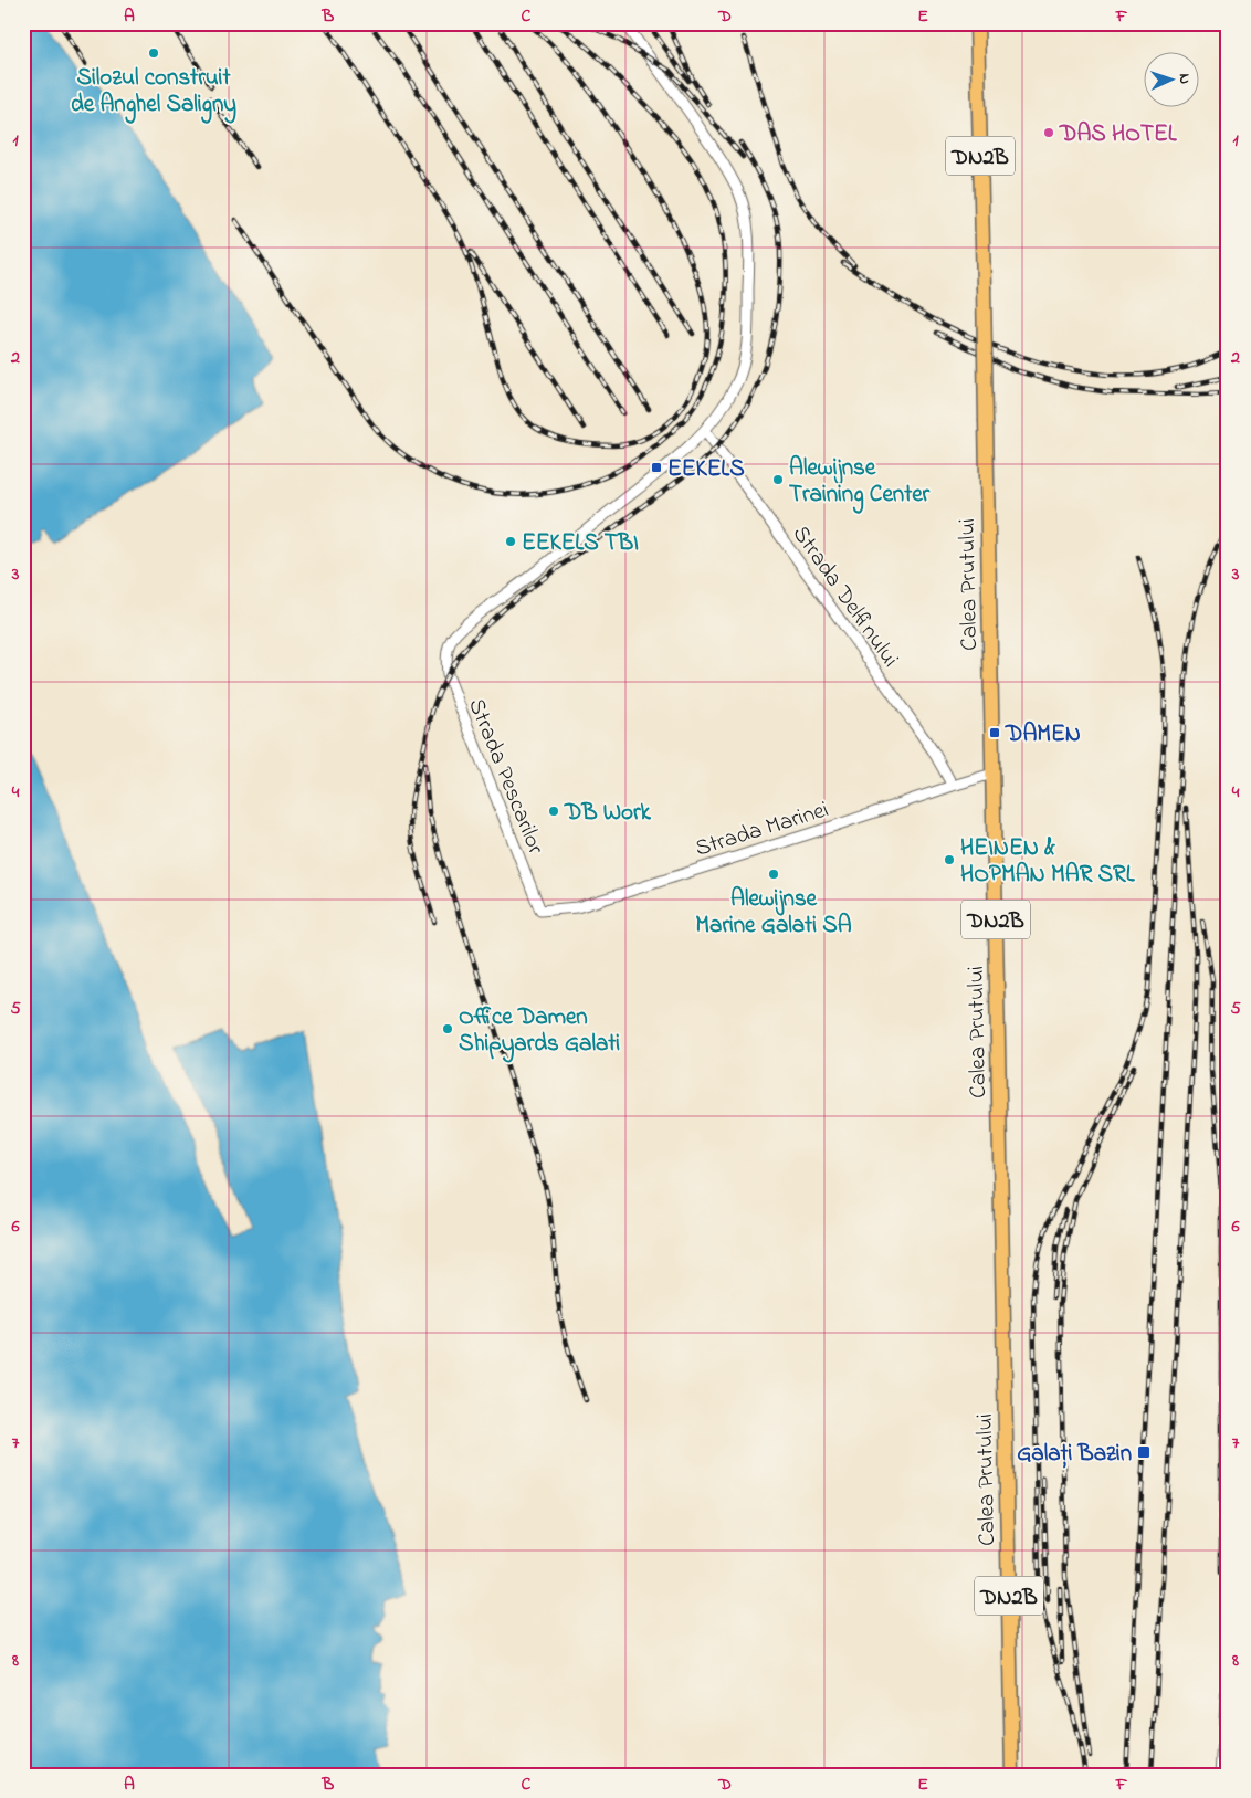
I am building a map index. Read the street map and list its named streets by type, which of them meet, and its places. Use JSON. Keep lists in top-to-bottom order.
{
  "streets": {
    "highway": ["DN2B", "Calea Prutului"],
    "street": ["Strada Delfinului", "Strada Pescarilor", "Strada Marinei"]
  },
  "crossings": [
    ["Calea Prutului", "Strada Marinei"],
    ["Strada Delfinului", "Strada Pescarilor"],
    ["Strada Delfinului", "Strada Marinei"],
    ["Strada Pescarilor", "Strada Marinei"]
  ],
  "places": {
    "other": [
      "Silozul construit de Anghel Saligny",
      "DAS HOTEL",
      "Alewijnse Training Center",
      "EEKELS TBI",
      "DB Work",
      "HEINEN & HOPMAN MAR SRL",
      "Alewijnse Marine Galati SA",
      "Office Damen Shipyards Galati"
    ],
    "transit": ["EEKELS", "DAMEN", "Galați Bazin"]
  },
  "north": "right",
  "grid": {
    "columns": [
      "A",
      "B",
      "C",
      "D",
      "E",
      "F"
    ],
    "rows": [
      "1",
      "2",
      "3",
      "4",
      "5",
      "6",
      "7",
      "8"
    ]
  }
}
